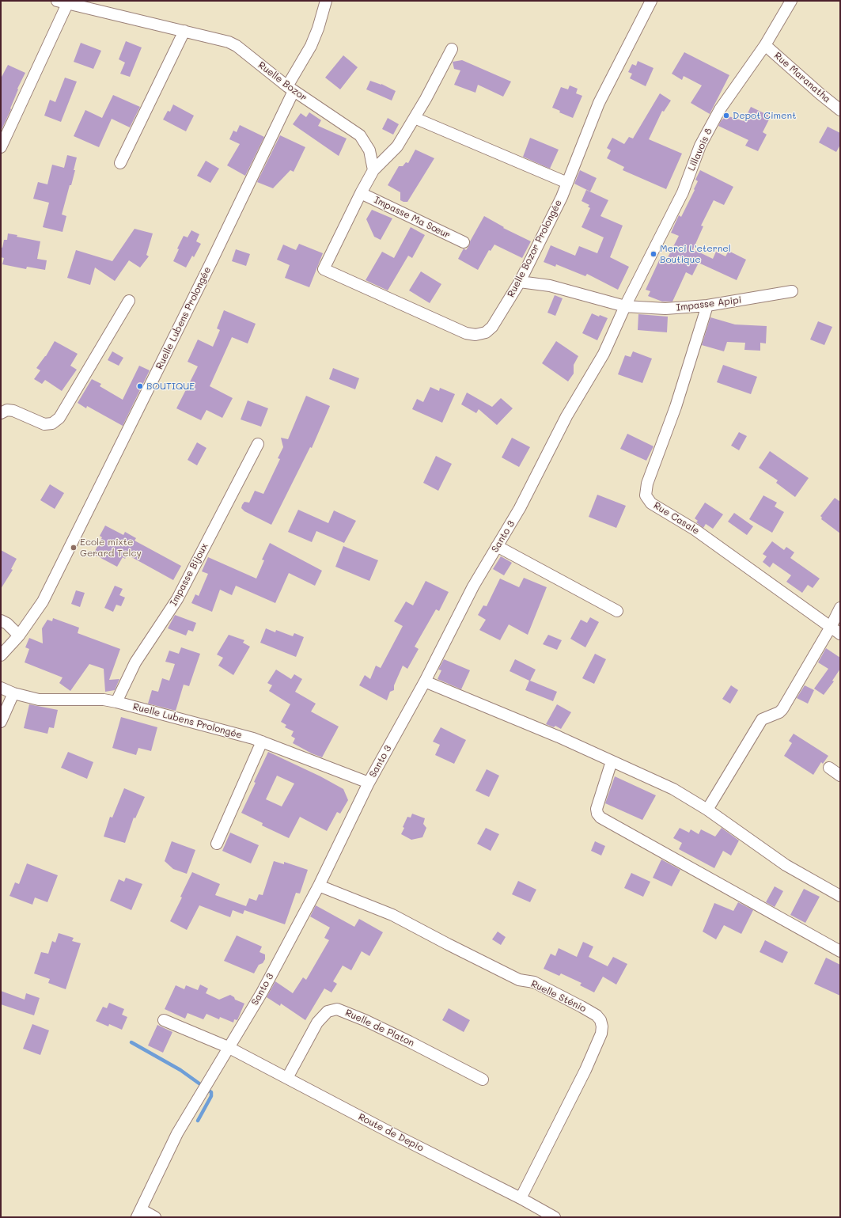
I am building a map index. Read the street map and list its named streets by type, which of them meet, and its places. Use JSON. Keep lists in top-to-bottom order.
{
  "streets": {
    "street": [
      "Rue Maranatha",
      "Ruelle Bozor",
      "Lillavois 8",
      "Impasse Ma Sœur",
      "Ruelle Bozor Prolongée",
      "Impasse Apipi",
      "Ruelle Lubens Prolongée",
      "Rue Casale",
      "Santo 3",
      "Impasse Bijoux",
      "Ruelle Sténio",
      "Ruelle de Platon",
      "Route de Depio"
    ]
  },
  "crossings": [
    ["Rue Maranatha", "Lillavois 8"],
    ["Ruelle Bozor", "Ruelle Lubens Prolongée"],
    ["Lillavois 8", "Impasse Apipi"],
    ["Lillavois 8", "Santo 3"],
    ["Impasse Ma Sœur", "Ruelle Bozor Prolongée"],
    ["Ruelle Bozor Prolongée", "Impasse Apipi"],
    ["Impasse Apipi", "Rue Casale"],
    ["Impasse Apipi", "Santo 3"],
    ["Ruelle Lubens Prolongée", "Santo 3"],
    ["Ruelle Lubens Prolongée", "Impasse Bijoux"],
    ["Santo 3", "Ruelle Sténio"],
    ["Santo 3", "Route de Depio"],
    ["Ruelle Sténio", "Route de Depio"],
    ["Ruelle de Platon", "Route de Depio"]
  ],
  "places": [
    "Depot Ciment",
    "Merci L'eternel Boutique",
    "BOUTIQUE",
    "Ecole mixte Gerard Telcy"
  ]
}
